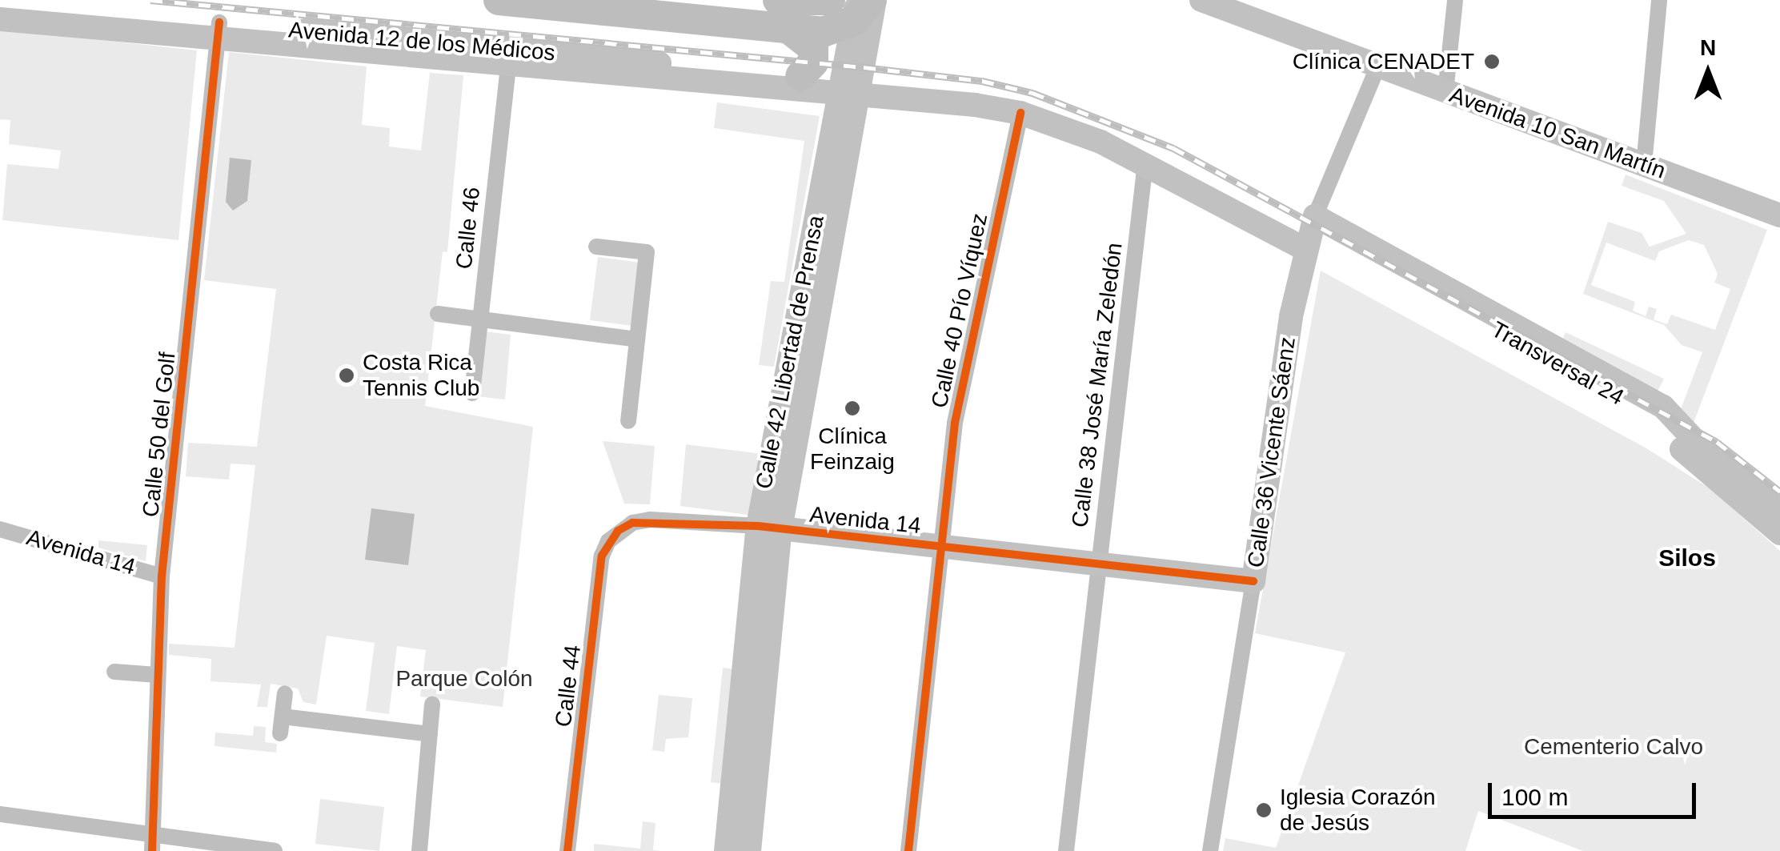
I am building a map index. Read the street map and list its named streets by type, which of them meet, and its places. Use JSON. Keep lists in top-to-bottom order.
{
  "streets": {
    "main road": [
      "Avenida 12 de los Médicos",
      "Avenida 10 San Martín",
      "Calle 42 Libertad de Prensa",
      "Transversal 24",
      "Calle 36 Vicente Sáenz",
      "Avenida 14"
    ],
    "street": [
      "Calle 46",
      "Calle 40 Pío Víquez",
      "Calle 38 José María Zeledón",
      "Calle 50 del Golf",
      "Calle 44"
    ]
  },
  "crossings": [
    ["Avenida 12 de los Médicos", "Calle 46"],
    ["Avenida 12 de los Médicos", "Calle 40 Pío Víquez"],
    ["Avenida 12 de los Médicos", "Calle 42 Libertad de Prensa"],
    ["Avenida 12 de los Médicos", "Transversal 24"],
    ["Avenida 12 de los Médicos", "Calle 38 José María Zeledón"],
    ["Avenida 12 de los Médicos", "Calle 50 del Golf"],
    ["Avenida 12 de los Médicos", "Calle 36 Vicente Sáenz"],
    ["Avenida 10 San Martín", "Calle 36 Vicente Sáenz"],
    ["Calle 40 Pío Víquez", "Avenida 14"],
    ["Calle 42 Libertad de Prensa", "Avenida 14"],
    ["Transversal 24", "Calle 36 Vicente Sáenz"],
    ["Calle 38 José María Zeledón", "Avenida 14"],
    ["Calle 50 del Golf", "Avenida 14"],
    ["Calle 36 Vicente Sáenz", "Avenida 14"],
    ["Avenida 14", "Calle 44"]
  ],
  "districts": ["Silos"],
  "parks": ["Parque Colón", "Cementerio Calvo"],
  "places": [
    "Clínica CENADET",
    "Costa Rica Tennis Club",
    "Clínica Feinzaig",
    "Iglesia Corazón de Jesús"
  ],
  "scale_bar": "100 m",
  "north": "top"
}
